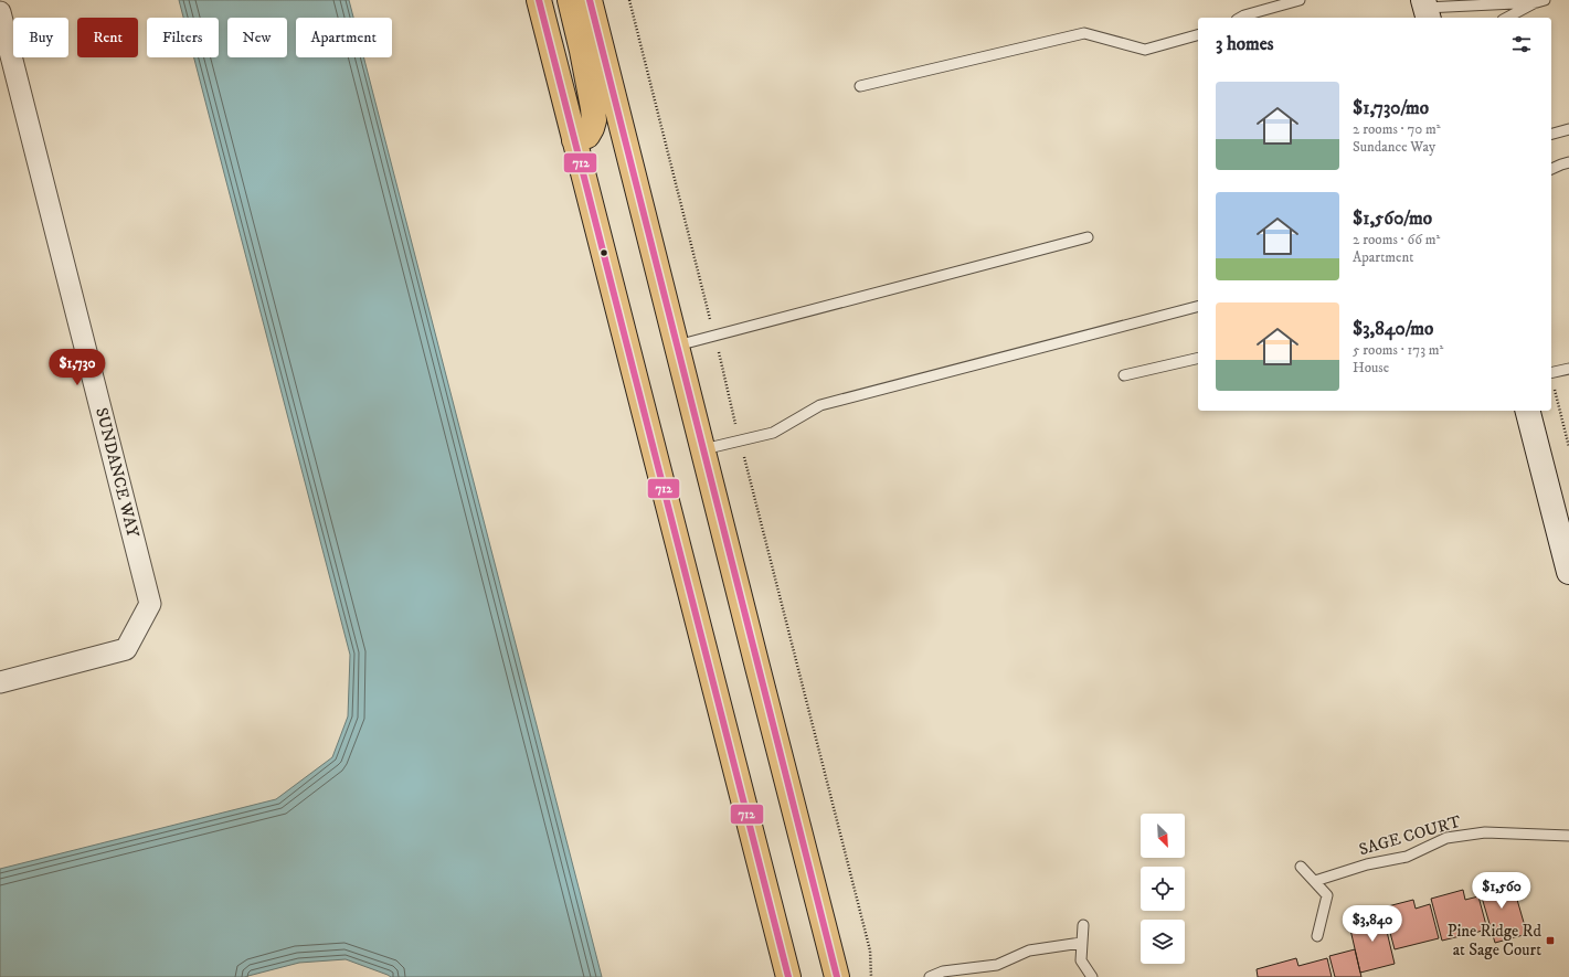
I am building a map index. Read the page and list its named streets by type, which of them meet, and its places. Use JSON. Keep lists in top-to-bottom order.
{
  "streets": {
    "street": ["SUNDANCE WAY"],
    "lane": ["SAGE COURT"]
  },
  "places": {
    "transit": ["Pine Ridge Rd at Sage Court"]
  },
  "lines": ["transit line 712"],
  "north": "bottom right",
  "page": {
    "chip": [
      "Buy",
      "Rent",
      "Filters",
      "New",
      "Apartment"
    ],
    "heading": "3 homes",
    "list": [
      {
        "name": "$1,730/mo",
        "note": "2 rooms · 70 m² · Sundance Way"
      },
      {
        "name": "$1,560/mo",
        "note": "2 rooms · 66 m² · Apartment"
      },
      {
        "name": "$3,840/mo",
        "note": "5 rooms · 173 m² · House"
      }
    ],
    "price": ["$1,730", "$1,560", "$3,840"]
  }
}
